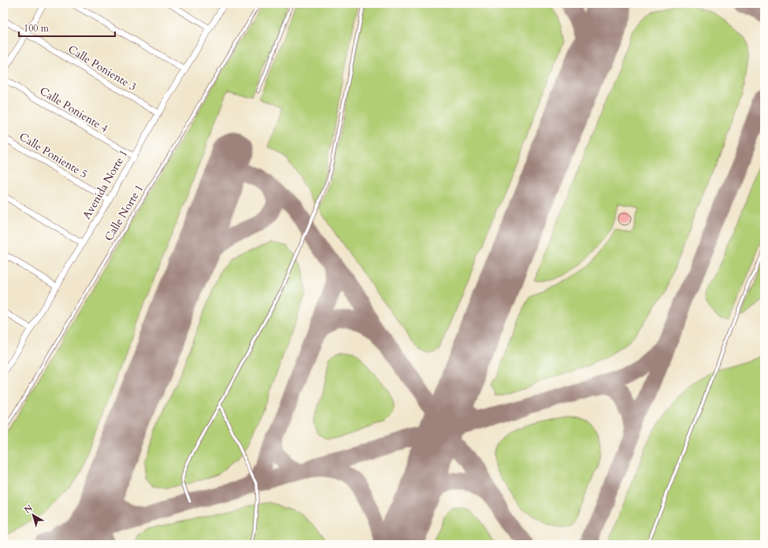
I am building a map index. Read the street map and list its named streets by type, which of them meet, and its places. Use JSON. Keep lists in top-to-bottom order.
{
  "streets": {
    "street": [
      "Calle Poniente 3",
      "Calle Poniente 4",
      "Calle Poniente 5",
      "Avenida Norte 1"
    ],
    "lane": ["Calle Norte 1"]
  },
  "crossings": [
    ["Calle Poniente 3", "Avenida Norte 1"],
    ["Calle Poniente 4", "Avenida Norte 1"],
    ["Calle Poniente 5", "Avenida Norte 1"]
  ],
  "scale_bar": "100 m",
  "north": "top left"
}
